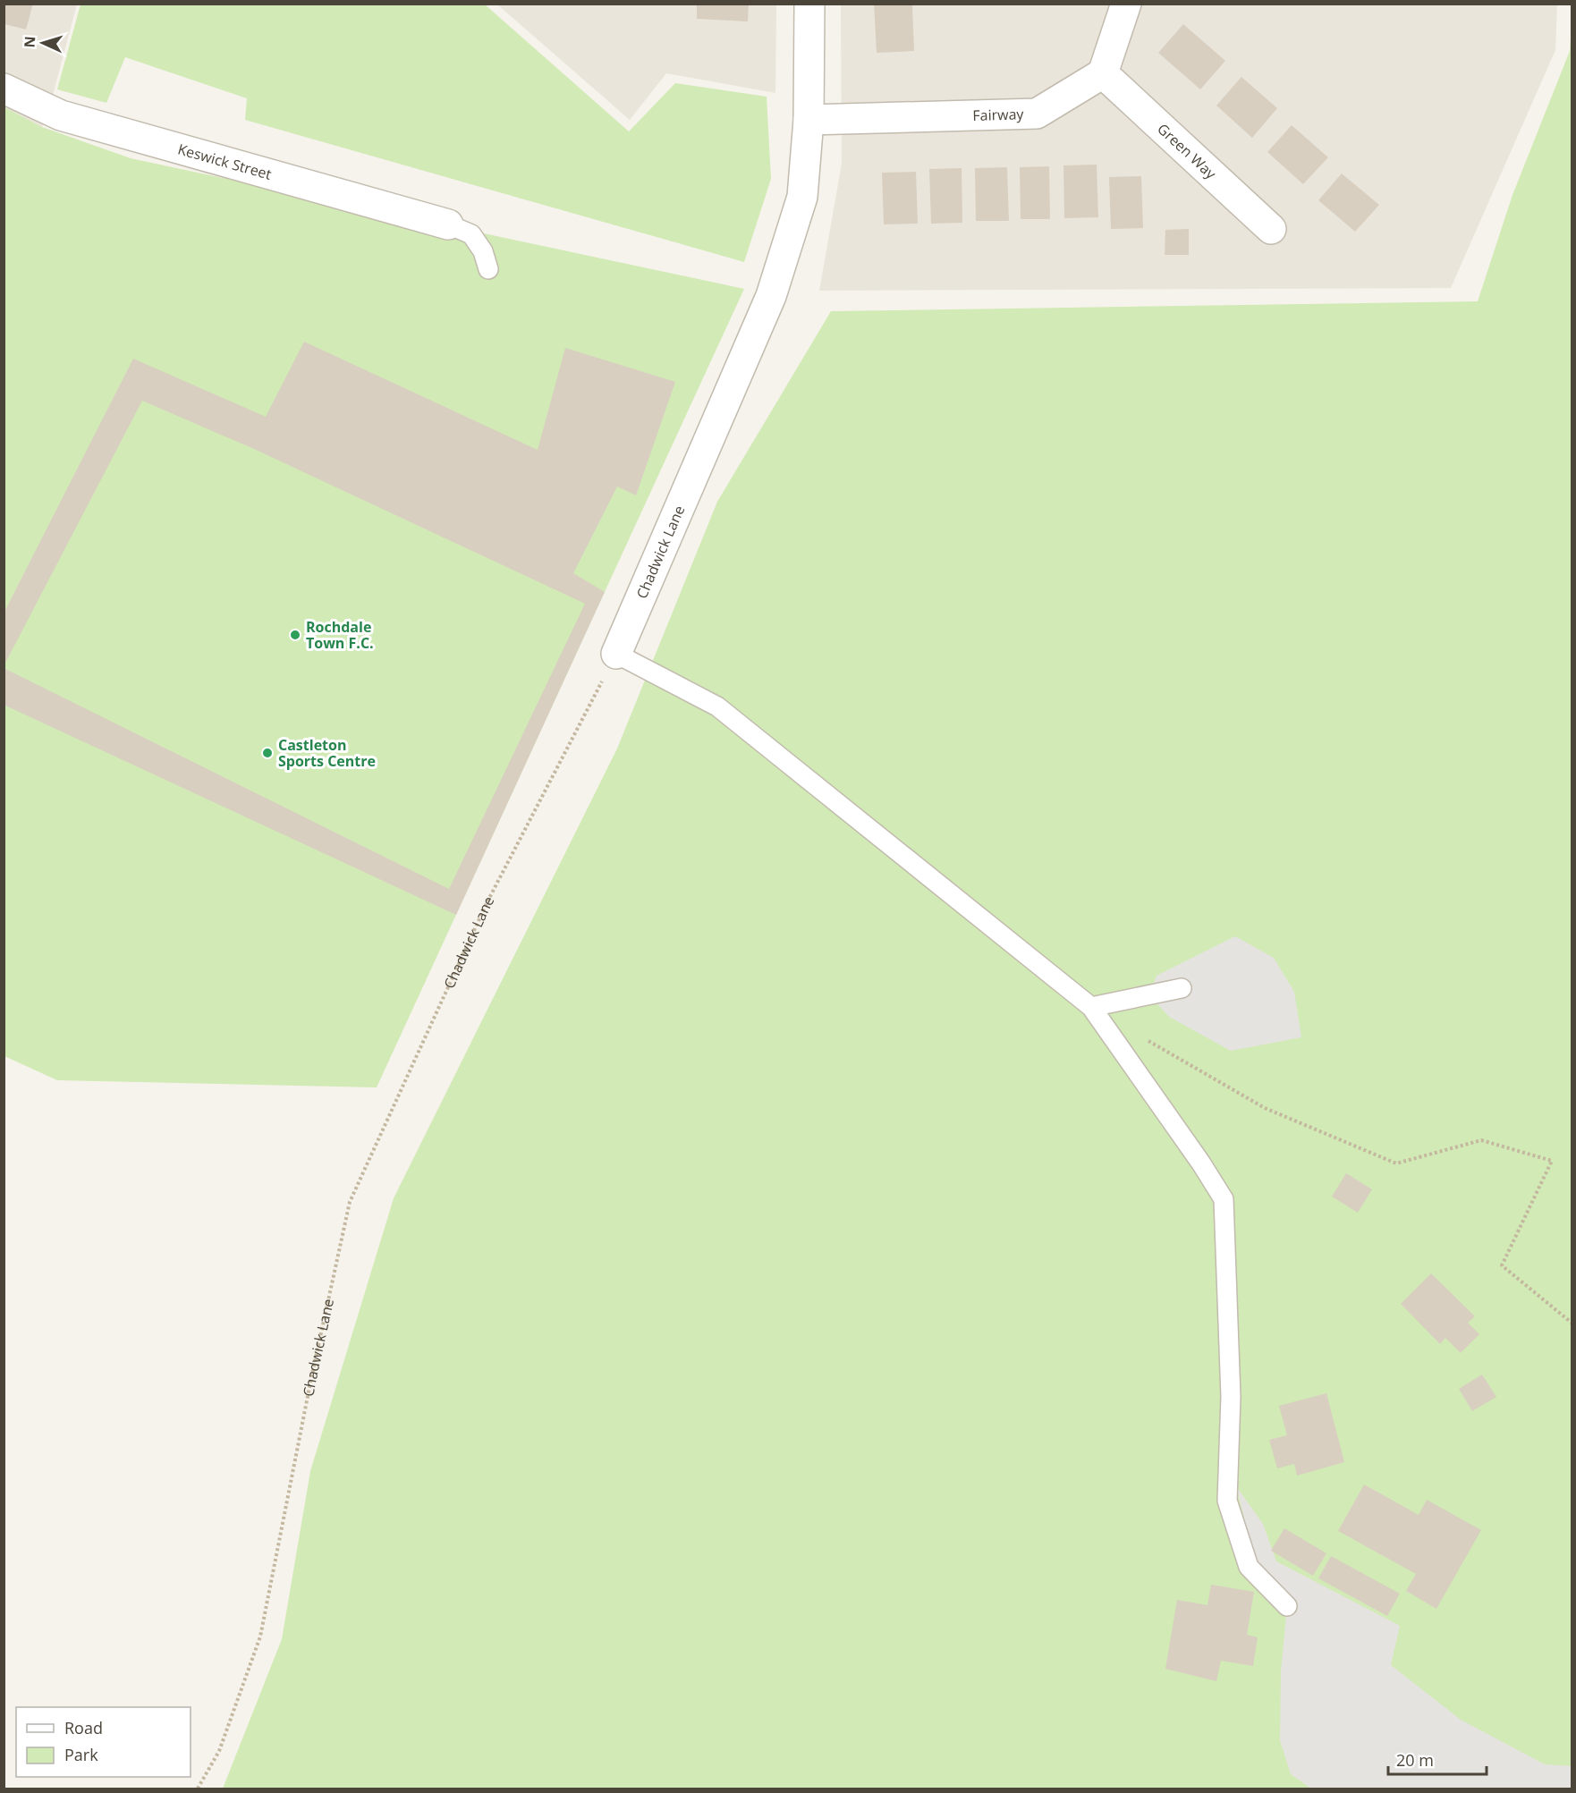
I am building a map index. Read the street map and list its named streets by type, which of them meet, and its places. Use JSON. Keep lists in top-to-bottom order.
{
  "streets": {
    "street": [
      "Fairway",
      "Green Way",
      "Keswick Street",
      "Chadwick Lane"
    ]
  },
  "crossings": [
    ["Fairway", "Green Way"],
    ["Fairway", "Chadwick Lane"]
  ],
  "places": ["Rochdale Town F.C.", "Castleton Sports Centre"],
  "legend": ["Road", "Park"],
  "scale_bar": "20 m",
  "north": "left"
}
